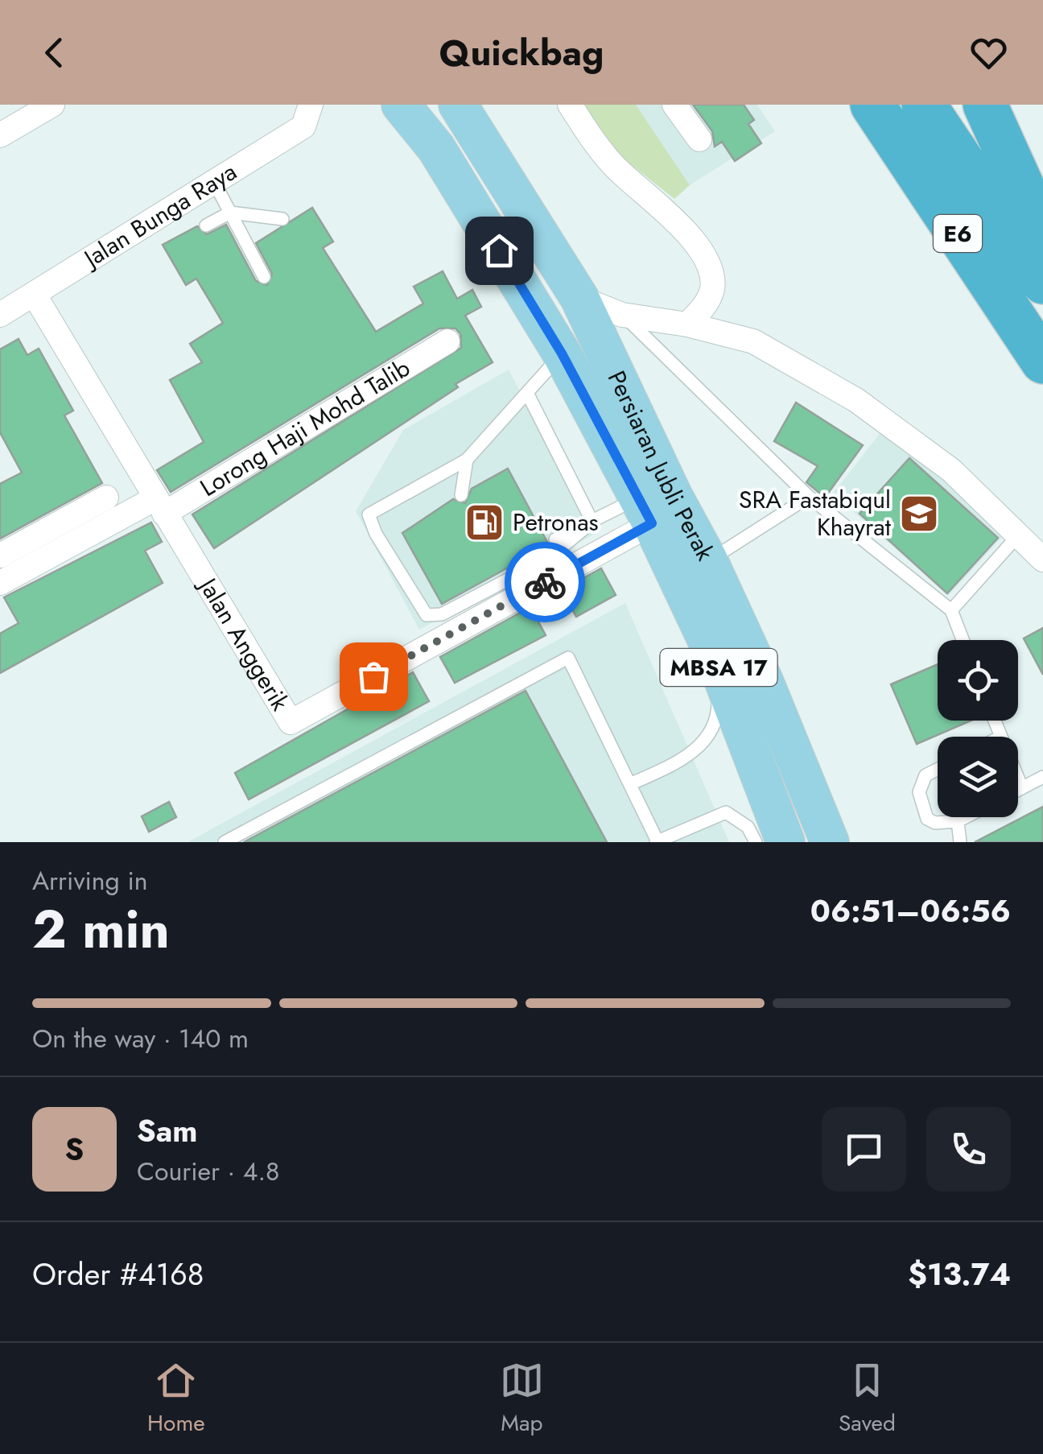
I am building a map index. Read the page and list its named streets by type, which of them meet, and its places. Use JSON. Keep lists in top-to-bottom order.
{
  "streets": {
    "highway": ["E6"],
    "main road": ["Persiaran Jubli Perak", "MBSA 17"],
    "street": ["Jalan Bunga Raya", "Lorong Haji Mohd Talib", "Jalan Anggerik"]
  },
  "crossings": [
    ["Jalan Bunga Raya", "Jalan Anggerik"],
    ["Lorong Haji Mohd Talib", "Jalan Anggerik"],
    ["Persiaran Jubli Perak", "Jalan Anggerik"]
  ],
  "places": {
    "school or university": ["SRA Fastabiqul Khayrat"],
    "fuel station": ["Petronas"]
  },
  "page": {
    "header": "Quickbag",
    "heading": ["2 min", "Arriving in", "06:51–06:56"],
    "panel": [
      "Sam",
      "Courier · 4.8",
      "Order #4168",
      "$13.74"
    ],
    "bar": "On the way · 140 m",
    "round": "S",
    "tabs": ["Home", "Map", "Saved"]
  }
}
